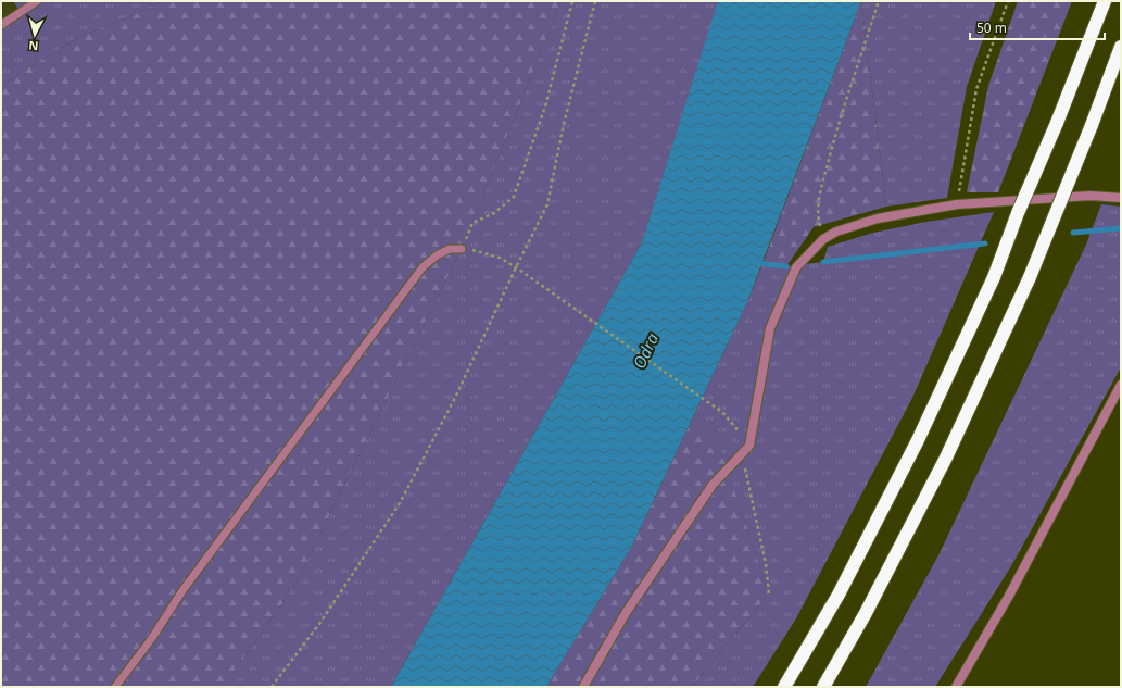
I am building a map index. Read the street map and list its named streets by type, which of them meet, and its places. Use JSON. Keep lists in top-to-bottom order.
{
  "water": ["Odra"],
  "scale_bar": "50 m",
  "north": "bottom"
}
